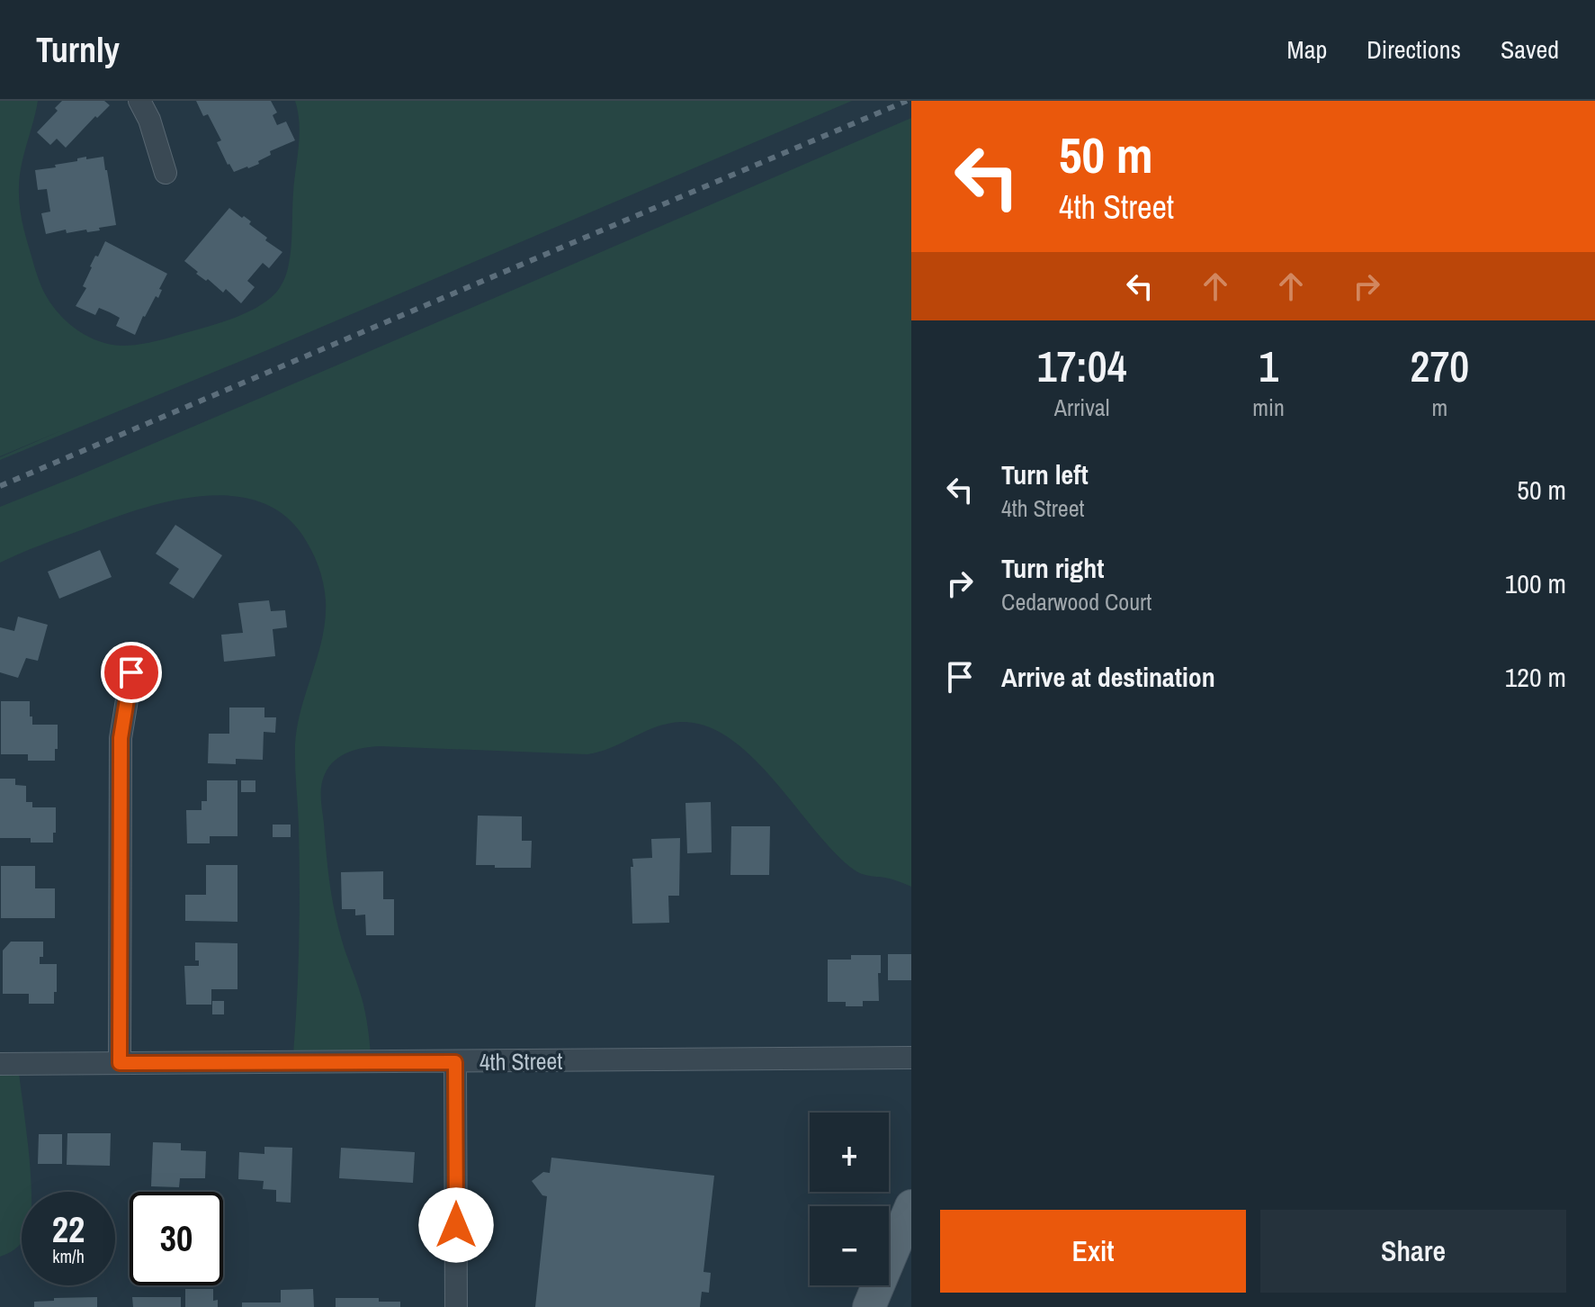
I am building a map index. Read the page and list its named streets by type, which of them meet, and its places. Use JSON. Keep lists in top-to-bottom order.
{
  "streets": {
    "street": ["4th Street"]
  },
  "page": {
    "header": "Turnly",
    "nav": ["Map", "Directions", "Saved"],
    "turn": ["50 m", "4th Street"],
    "eta": [
      "17:04",
      "Arrival",
      "1",
      "min",
      "270",
      "m"
    ],
    "list": [
      {
        "name": "Turn left",
        "note": "4th Street",
        "value": "50 m"
      },
      {
        "name": "Turn right",
        "note": "Cedarwood Court",
        "value": "100 m"
      },
      {
        "name": "Arrive at destination",
        "value": "120 m"
      }
    ],
    "map_buttons": ["+", "−"],
    "speed": "22 km/h",
    "limit": "30",
    "buttons": ["Exit", "Share"]
  }
}
